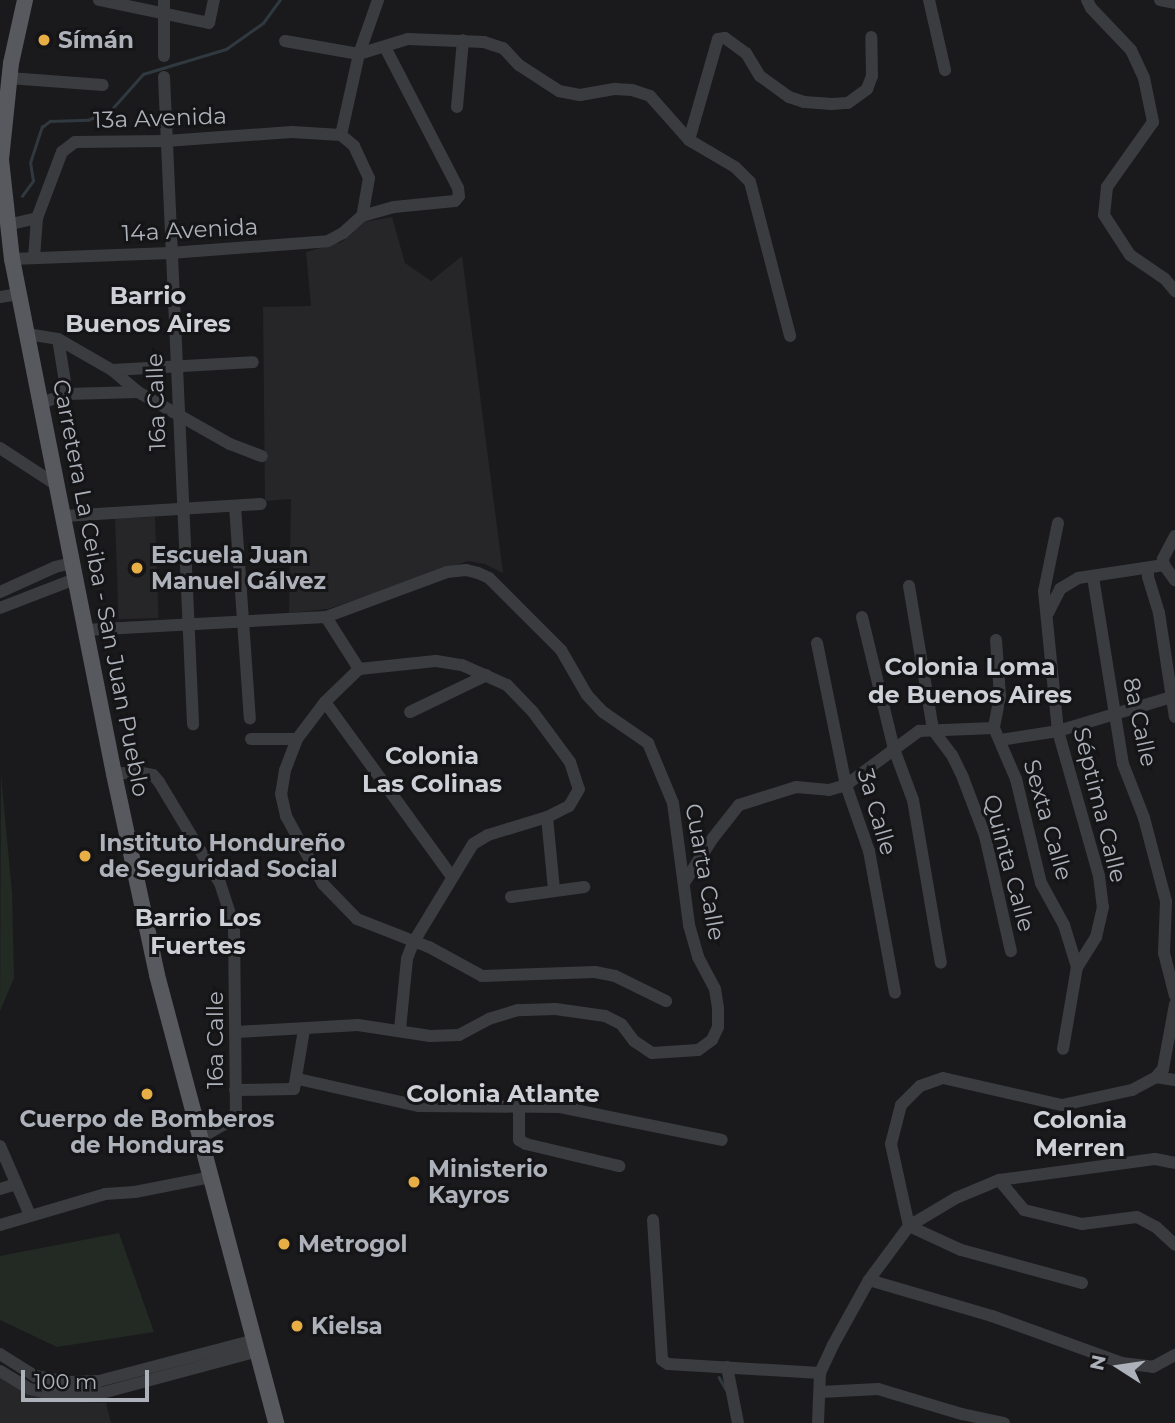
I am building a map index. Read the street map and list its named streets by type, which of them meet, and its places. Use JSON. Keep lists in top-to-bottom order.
{
  "streets": {
    "main road": ["Carretera La Ceiba - San Juan Pueblo"],
    "street": [
      "13a Avenida",
      "14a Avenida",
      "16a Calle",
      "8a Calle",
      "Séptima Calle",
      "3a Calle",
      "Sexta Calle",
      "Quinta Calle",
      "Cuarta Calle"
    ]
  },
  "crossings": [
    ["13a Avenida", "14a Avenida"],
    ["13a Avenida", "16a Calle"],
    ["14a Avenida", "16a Calle"],
    ["14a Avenida", "Carretera La Ceiba - San Juan Pueblo"],
    ["16a Calle", "Carretera La Ceiba - San Juan Pueblo"],
    ["Séptima Calle", "Sexta Calle"]
  ],
  "districts": [
    "Barrio Buenos Aires",
    "Colonia Loma de Buenos Aires",
    "Colonia Las Colinas",
    "Barrio Los Fuertes",
    "Colonia Atlante",
    "Colonia Merren"
  ],
  "places": [
    "Símán",
    "Escuela Juan Manuel Gálvez",
    "Instituto Hondureño de Seguridad Social",
    "Cuerpo de Bomberos de Honduras",
    "Ministerio Kayros",
    "Metrogol",
    "Kielsa"
  ],
  "scale_bar": "100 m",
  "north": "left"
}
